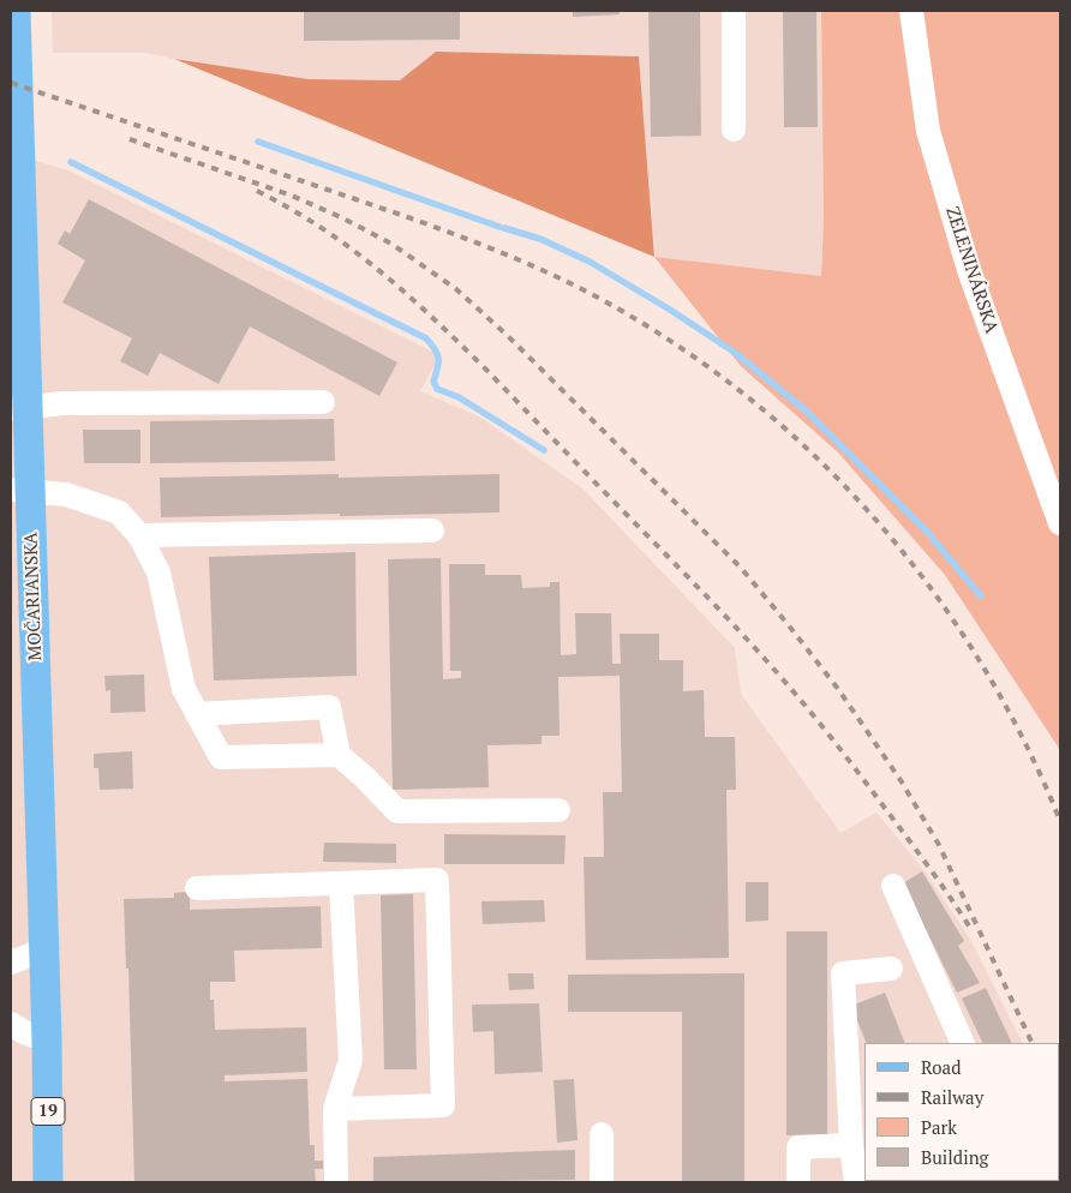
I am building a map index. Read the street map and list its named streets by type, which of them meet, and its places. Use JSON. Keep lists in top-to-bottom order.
{
  "streets": {
    "main road": ["MOČARIANSKA", "19"],
    "lane": ["ZELENINÁRSKA"]
  },
  "legend": [
    "Road",
    "Railway",
    "Park",
    "Building"
  ]
}
